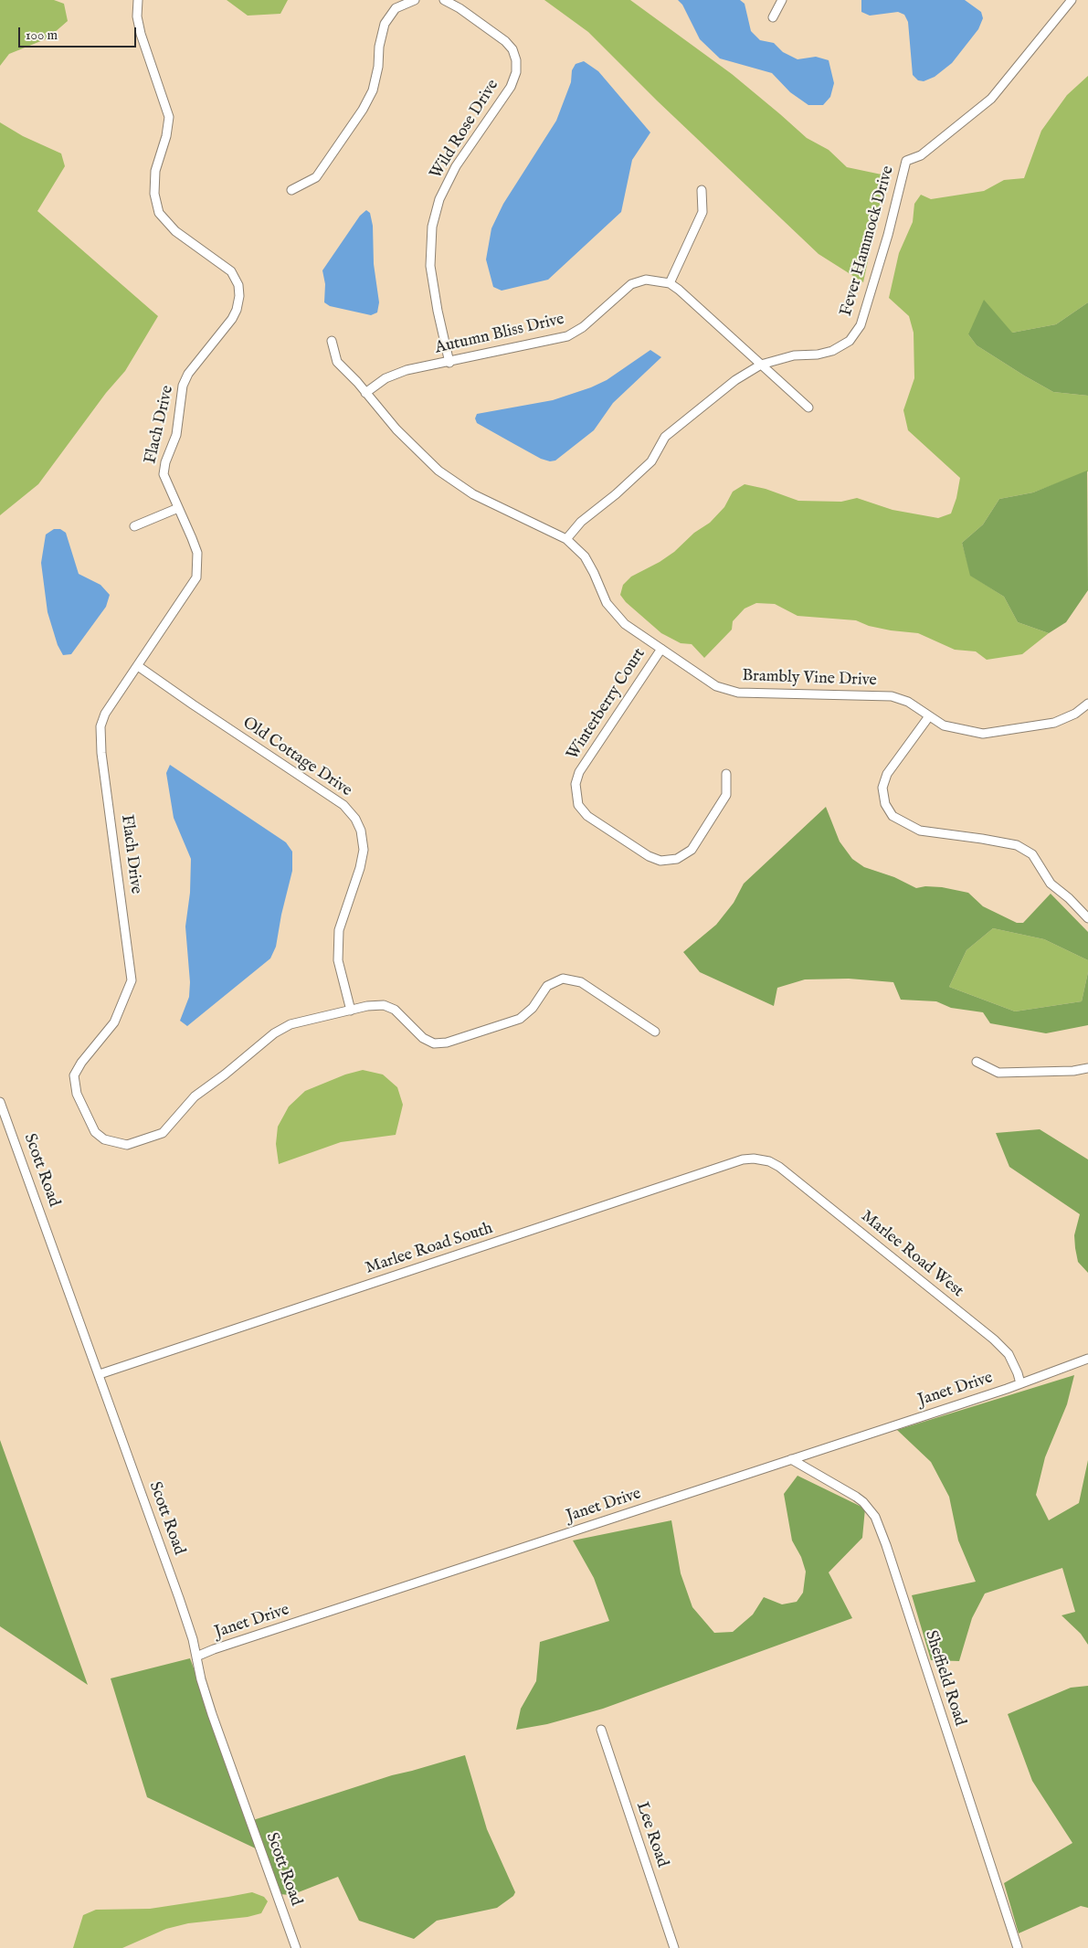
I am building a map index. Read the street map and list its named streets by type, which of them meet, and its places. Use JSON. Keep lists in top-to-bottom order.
{
  "streets": {
    "street": [
      "Wild Rose Drive",
      "Fever Hammock Drive",
      "Autumn Bliss Drive",
      "Flach Drive",
      "Brambly Vine Drive",
      "Winterberry Court",
      "Old Cottage Drive",
      "Scott Road",
      "Marlee Road South",
      "Marlee Road West",
      "Janet Drive",
      "Sheffield Road",
      "Lee Road"
    ]
  },
  "crossings": [
    ["Wild Rose Drive", "Autumn Bliss Drive"],
    ["Fever Hammock Drive", "Autumn Bliss Drive"],
    ["Fever Hammock Drive", "Brambly Vine Drive"],
    ["Autumn Bliss Drive", "Brambly Vine Drive"],
    ["Flach Drive", "Old Cottage Drive"],
    ["Brambly Vine Drive", "Winterberry Court"],
    ["Scott Road", "Marlee Road South"],
    ["Scott Road", "Janet Drive"],
    ["Marlee Road South", "Marlee Road West"],
    ["Marlee Road West", "Janet Drive"],
    ["Janet Drive", "Sheffield Road"]
  ],
  "scale_bar": "100 m"
}
